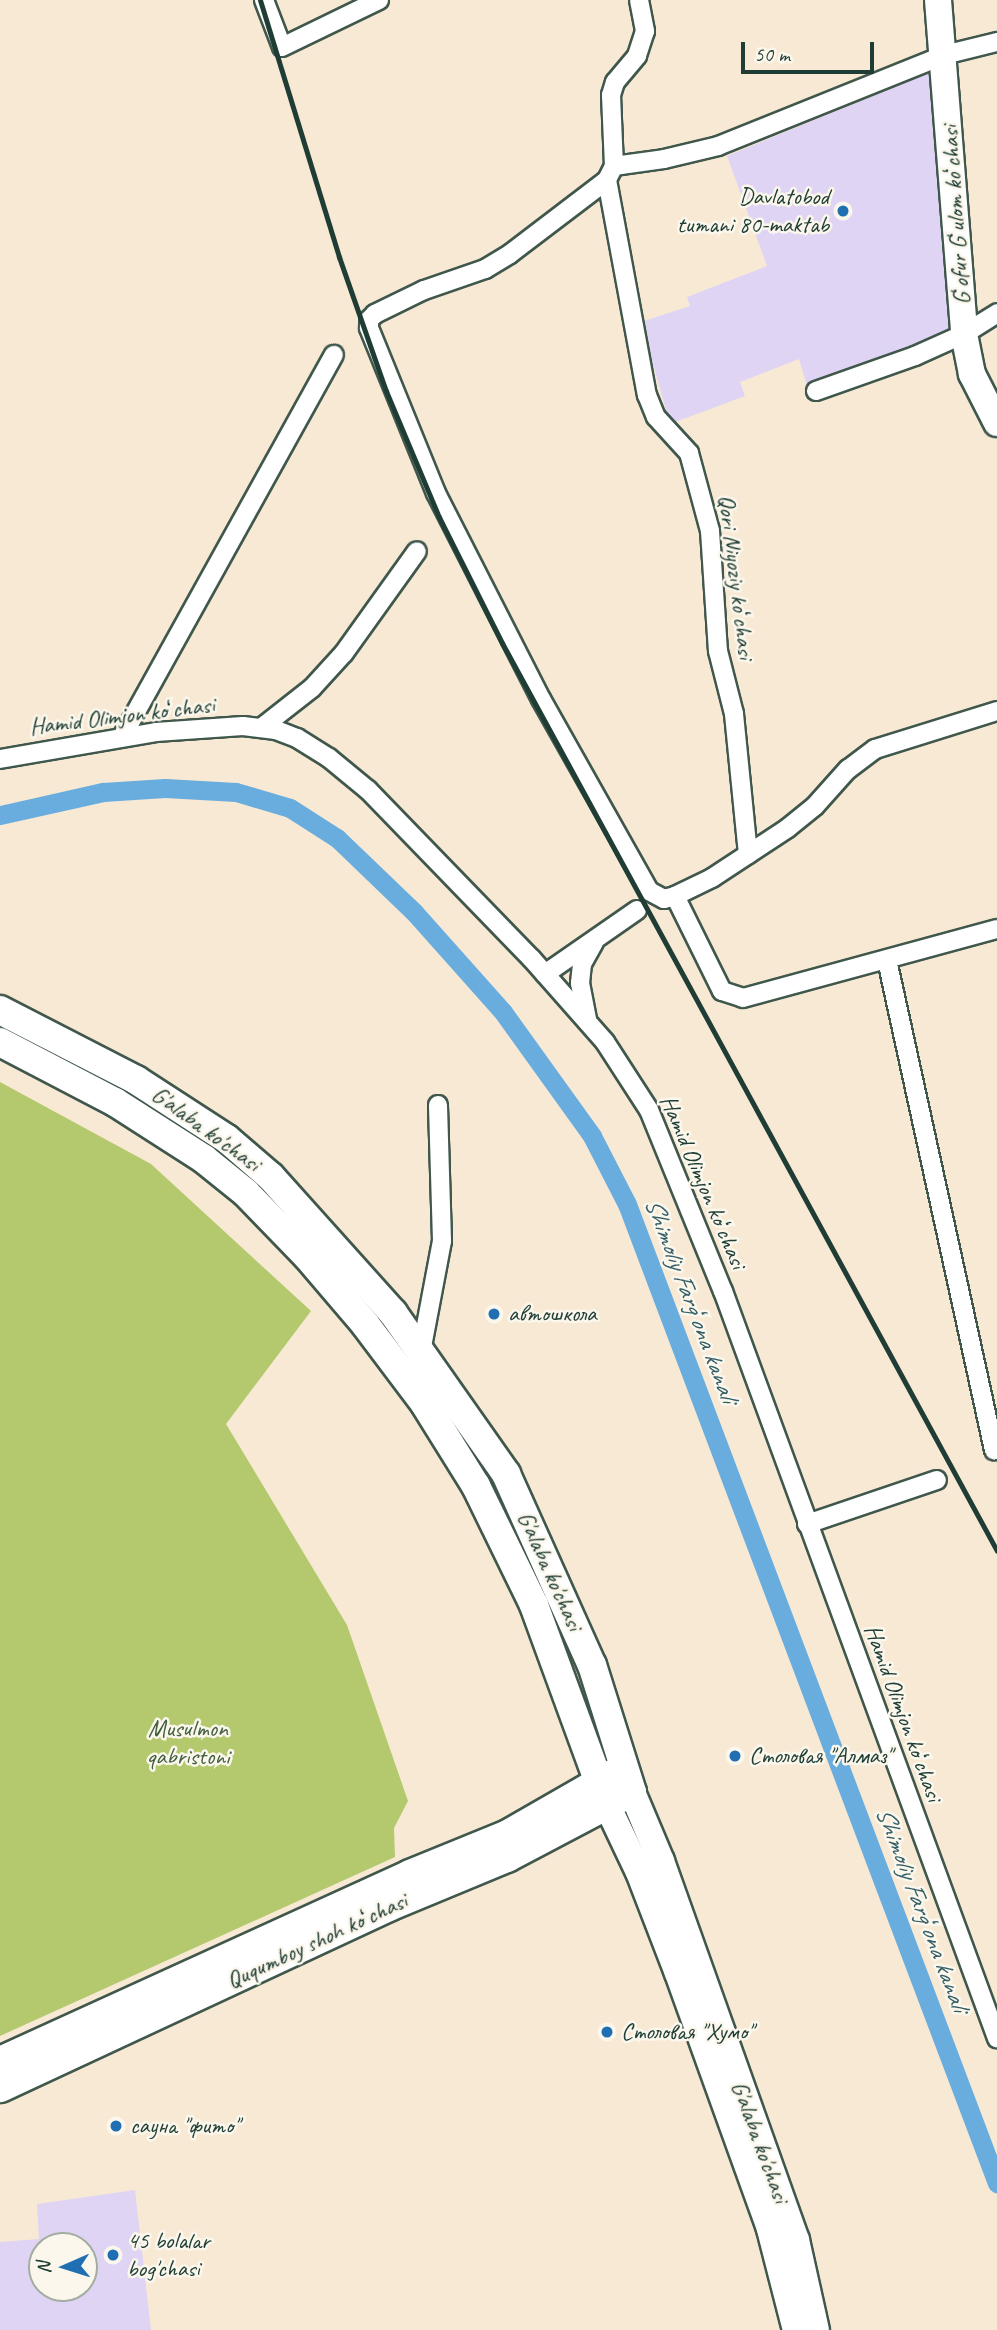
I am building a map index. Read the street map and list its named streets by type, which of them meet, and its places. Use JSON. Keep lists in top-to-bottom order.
{
  "streets": {
    "main road": ["Gʻofur Gʻulom koʻchasi", "G'alaba ko'chasi", "Ququmboy shoh koʻchasi"],
    "street": ["Qori Niyoziy koʻchasi", "Hamid Olimjon koʻchasi"]
  },
  "crossings": [
    ["G'alaba ko'chasi", "Ququmboy shoh koʻchasi"]
  ],
  "water": ["Shimoliy Fargʻona kanali"],
  "parks": ["Musulmon qabristoni"],
  "places": [
    "Davlatobod tumani 80-maktab",
    "автошкола",
    "Столовая \"Алмаз\"",
    "Столовая \"Хумо\"",
    "сауна \"фито\"",
    "45 bolalar bog'chasi"
  ],
  "scale_bar": "50 m",
  "north": "left"
}
